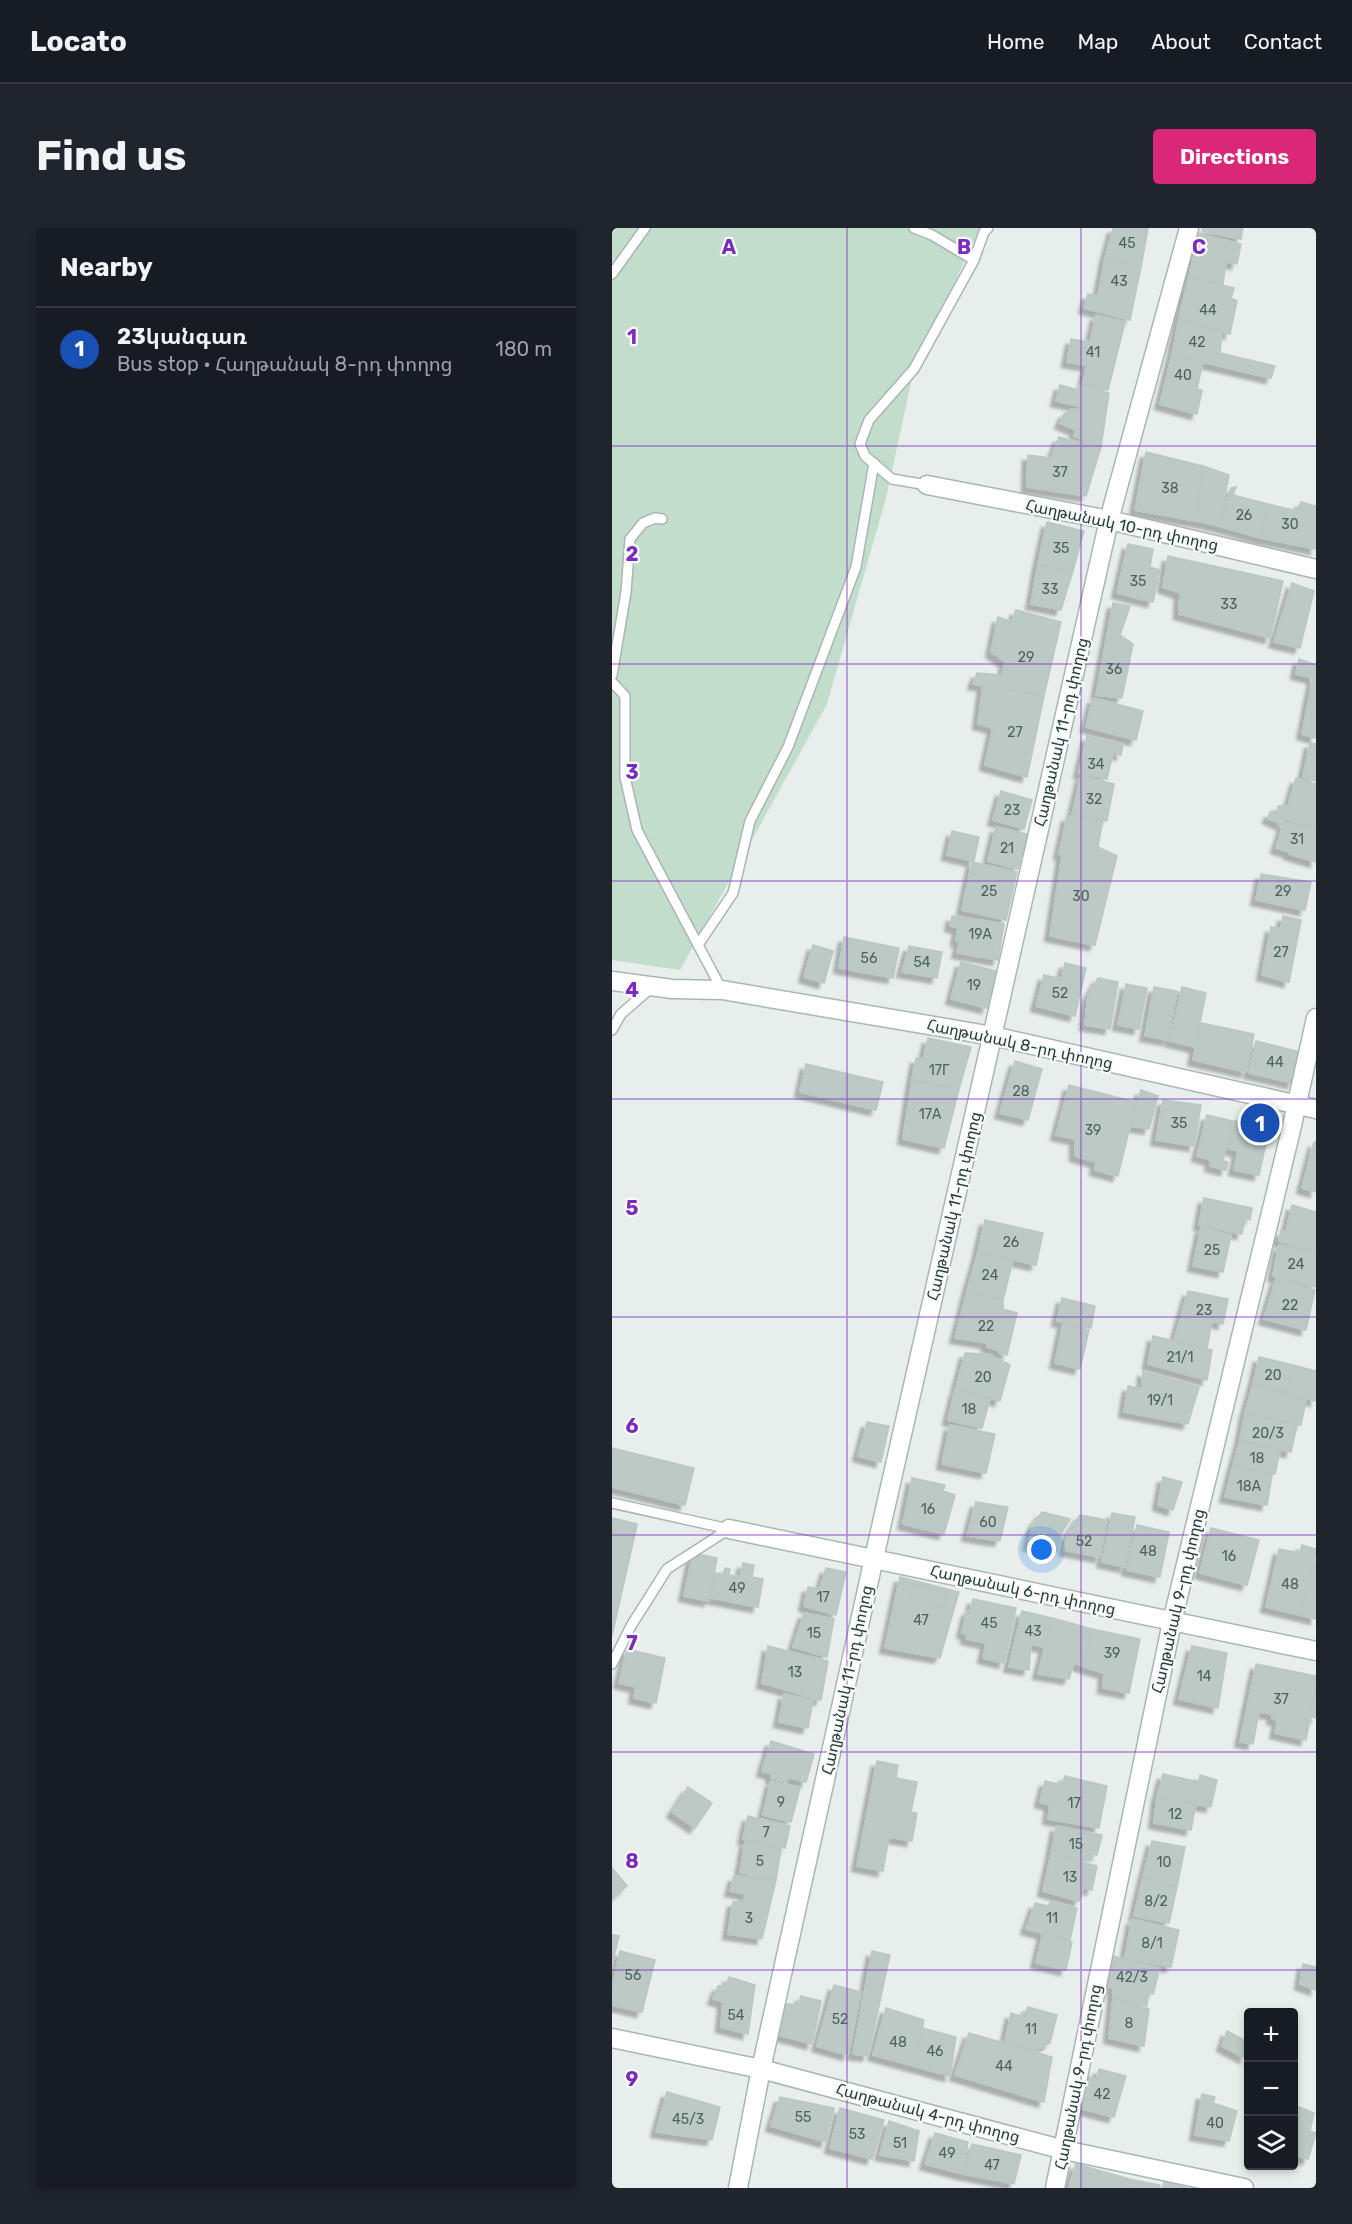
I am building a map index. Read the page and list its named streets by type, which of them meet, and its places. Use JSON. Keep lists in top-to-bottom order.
{
  "streets": {
    "street": [
      "Հաղթանակ 10-րդ փողոց",
      "Հաղթանակ 11-րդ փողոց",
      "Հաղթանակ 8-րդ փողոց",
      "Հաղթանակ 6-րդ փողոց",
      "Հաղթանակ 9-րդ փողոց",
      "Հաղթանակ 4-րդ փողոց"
    ]
  },
  "crossings": [
    ["Հաղթանակ 10-րդ փողոց", "Հաղթանակ 11-րդ փողոց"],
    ["Հաղթանակ 11-րդ փողոց", "Հաղթանակ 8-րդ փողոց"],
    ["Հաղթանակ 11-րդ փողոց", "Հաղթանակ 6-րդ փողոց"],
    ["Հաղթանակ 11-րդ փողոց", "Հաղթանակ 4-րդ փողոց"],
    ["Հաղթանակ 8-րդ փողոց", "Հաղթանակ 9-րդ փողոց"],
    ["Հաղթանակ 6-րդ փողոց", "Հաղթանակ 9-րդ փողոց"],
    ["Հաղթանակ 9-րդ փողոց", "Հաղթանակ 4-րդ փողոց"]
  ],
  "house_numbers": [
    "45",
    "43",
    "44",
    "42",
    "41",
    "40",
    "37",
    "38",
    "26",
    "30",
    "35",
    "35",
    "33",
    "33",
    "29",
    "36",
    "27",
    "34",
    "32",
    "23",
    "31",
    "21",
    "25",
    "29",
    "30",
    "19А",
    "27",
    "56",
    "54",
    "19",
    "52",
    "44",
    "17Г",
    "28",
    "17А",
    "35",
    "39",
    "26",
    "25",
    "24",
    "24",
    "22",
    "23",
    "22",
    "21/1",
    "20",
    "20",
    "19/1",
    "18",
    "20/3",
    "18",
    "18А",
    "16",
    "60",
    "52",
    "48",
    "16",
    "48",
    "49",
    "17",
    "47",
    "45",
    "43",
    "15",
    "39",
    "13",
    "14",
    "37",
    "9",
    "17",
    "12",
    "7",
    "15",
    "5",
    "10",
    "13",
    "8/2",
    "3",
    "11",
    "8/1",
    "56",
    "42/3",
    "54",
    "52",
    "8",
    "11",
    "48",
    "46",
    "44",
    "42",
    "55",
    "45/3",
    "40",
    "53",
    "51",
    "49",
    "47"
  ],
  "page": {
    "header": "Locato",
    "nav": [
      "Home",
      "Map",
      "About",
      "Contact"
    ],
    "buttons": "Directions",
    "title": "Find us",
    "heading": "Nearby",
    "list": [
      {
        "mark": "1",
        "name": "23կանգառ",
        "note": "Bus stop · Հաղթանակ 8-րդ փողոց",
        "value": "180 m"
      }
    ],
    "pins": "1",
    "map_buttons": ["+", "−"]
  },
  "grid": {
    "columns": ["A", "B", "C"],
    "rows": [
      "1",
      "2",
      "3",
      "4",
      "5",
      "6",
      "7",
      "8",
      "9"
    ]
  }
}
